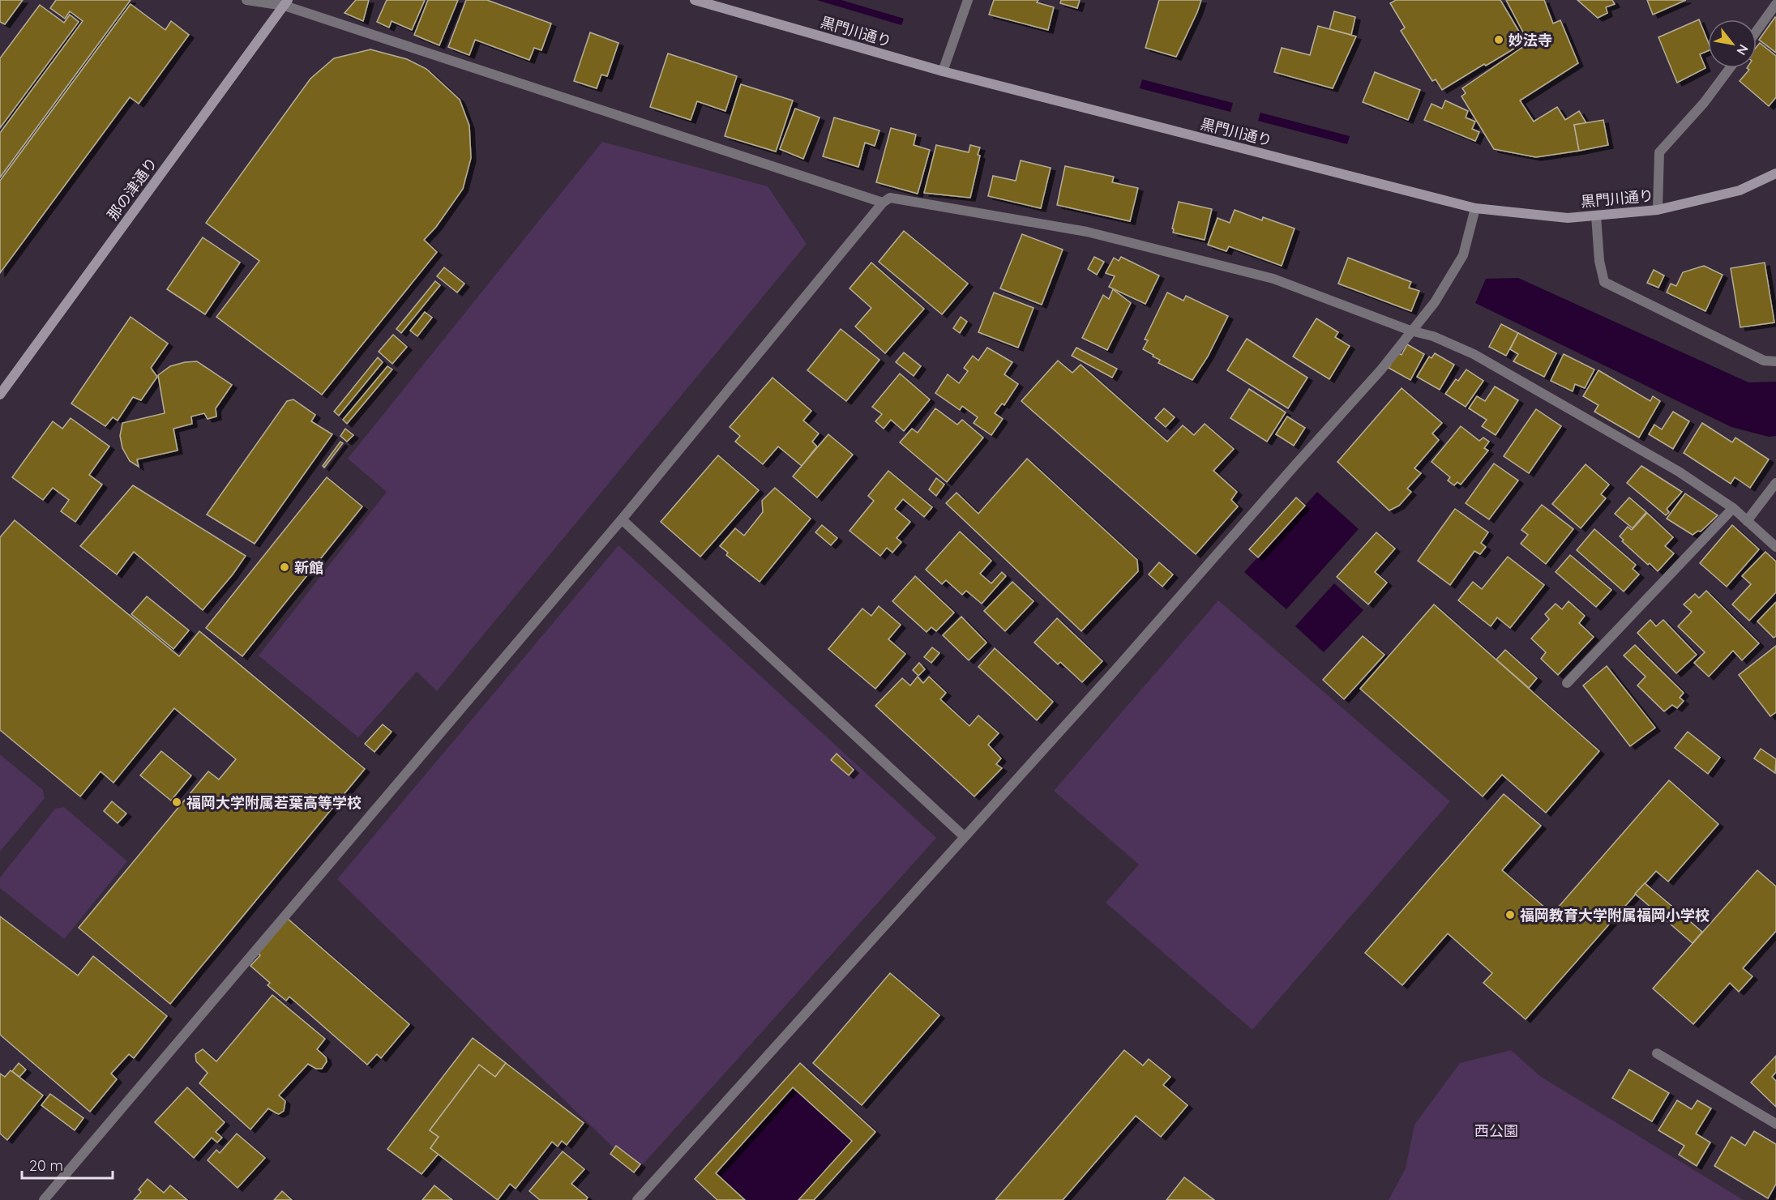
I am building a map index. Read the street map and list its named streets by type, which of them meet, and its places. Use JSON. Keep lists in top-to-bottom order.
{
  "streets": {
    "street": ["黒門川通り", "那の津通り"]
  },
  "parks": ["西公園"],
  "places": [
    "妙法寺",
    "新館",
    "福岡大学附属若葉高等学校",
    "福岡教育大学附属福岡小学校"
  ],
  "scale_bar": "20 m",
  "north": "bottom right"
}
